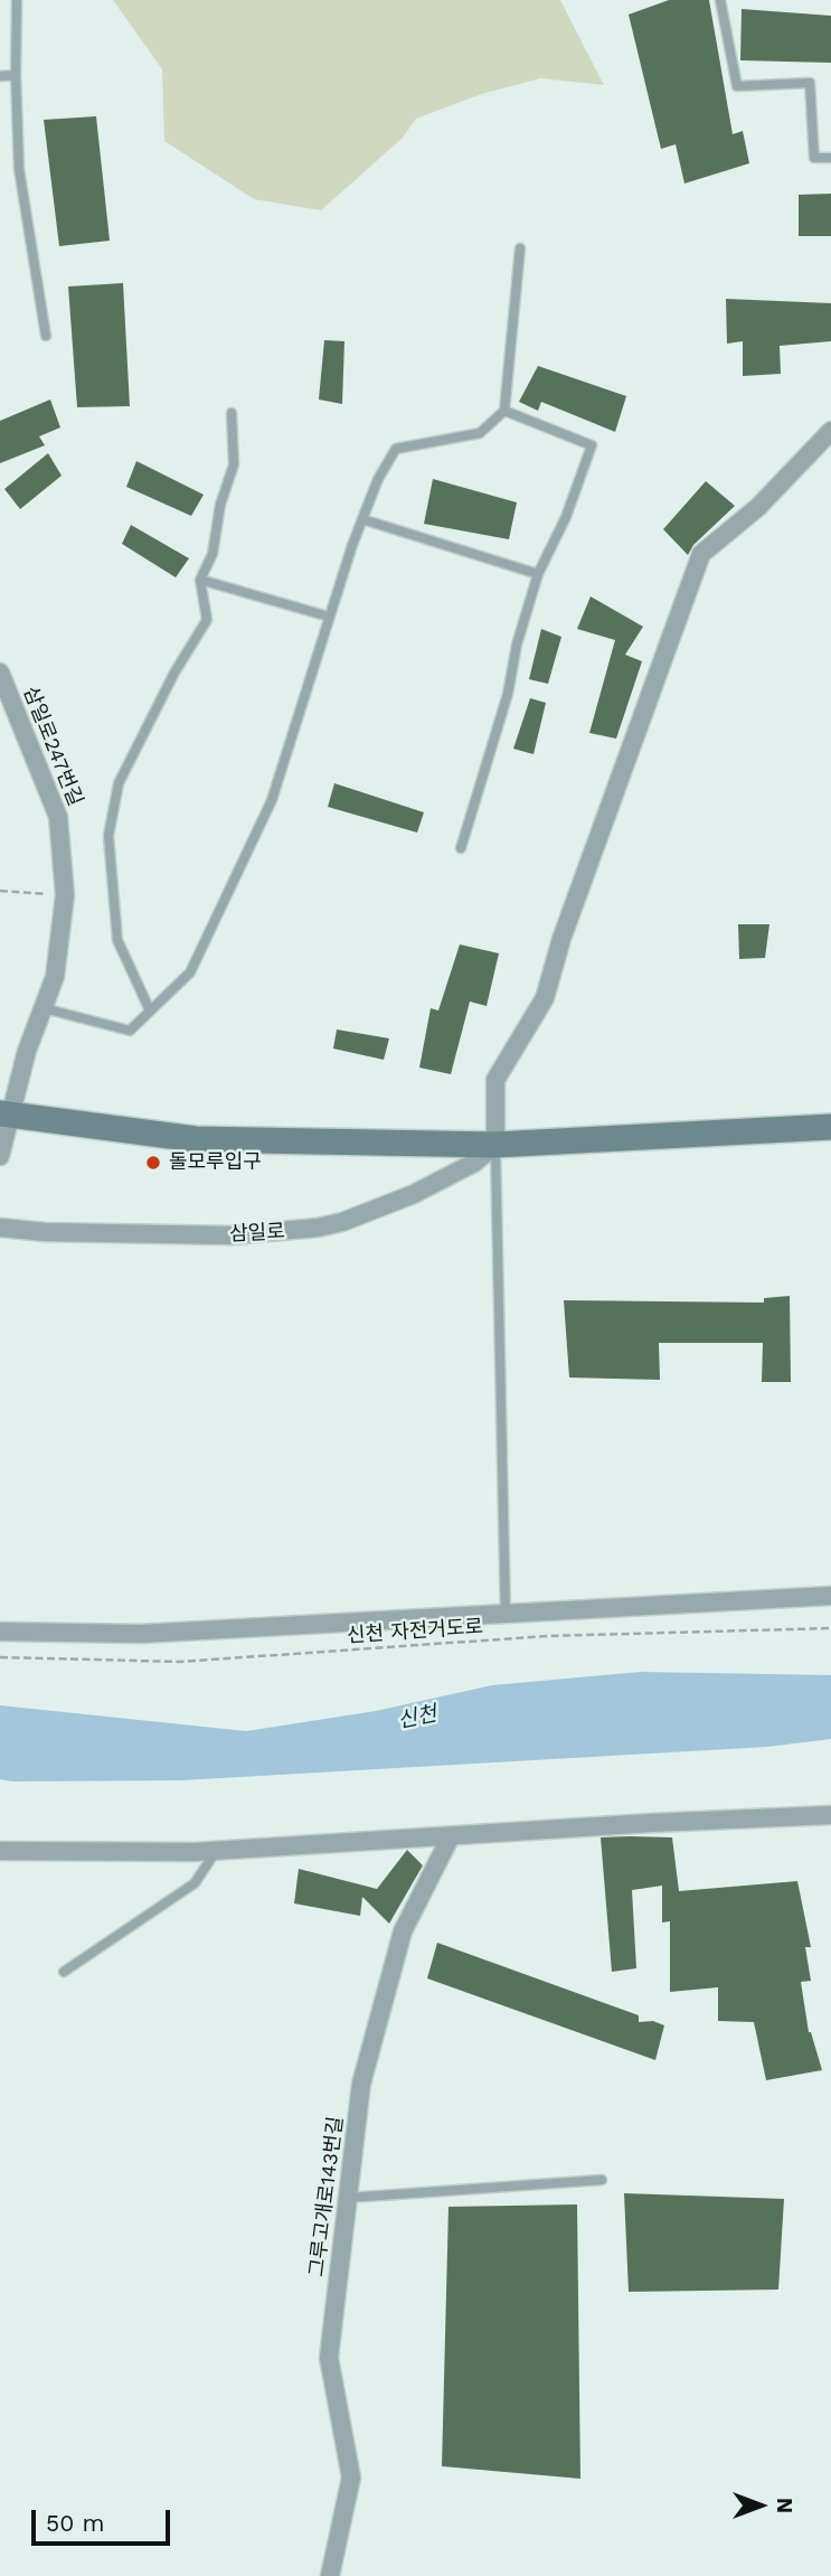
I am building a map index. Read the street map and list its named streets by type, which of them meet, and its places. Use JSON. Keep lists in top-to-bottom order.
{
  "streets": {
    "street": ["삼일로247번길", "삼일로", "그루고개로143번길"],
    "path": ["신천 자전거도로"]
  },
  "water": ["신천"],
  "places": ["돌모루입구"],
  "scale_bar": "50 m",
  "north": "right"
}
